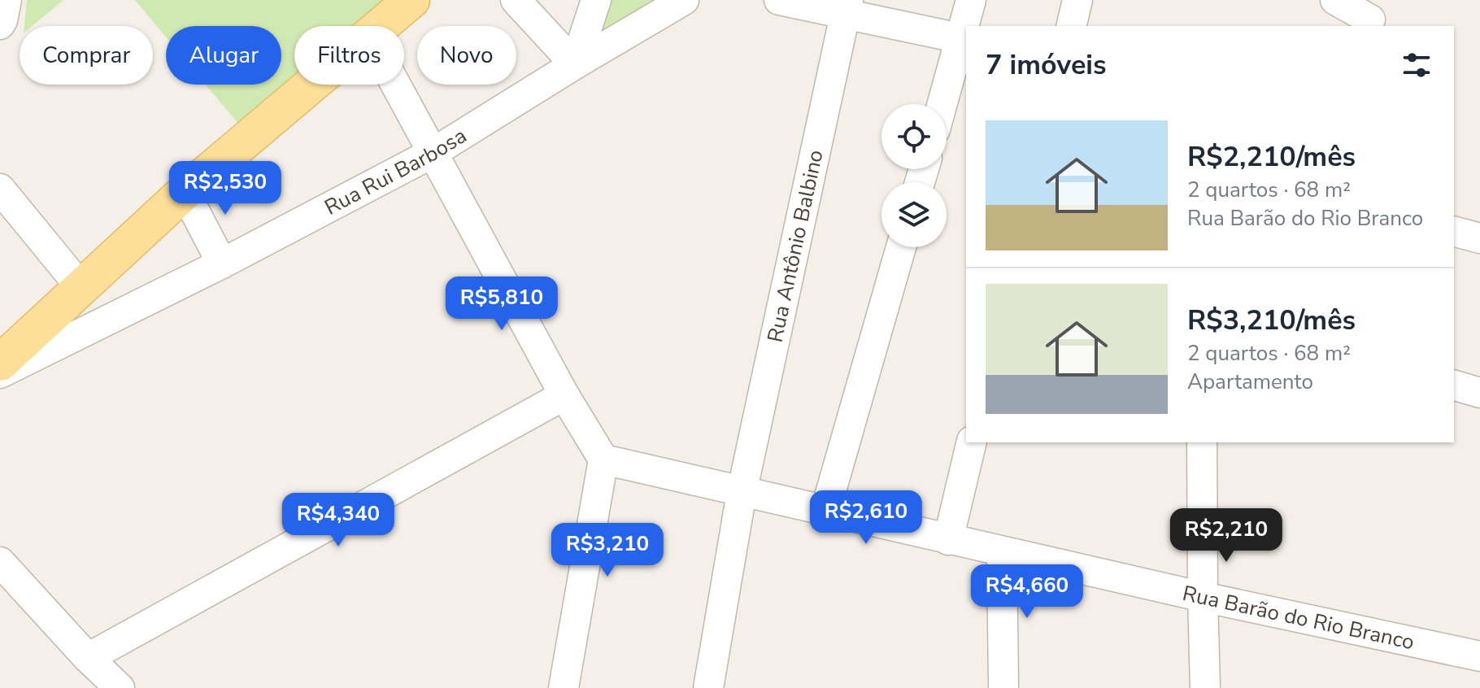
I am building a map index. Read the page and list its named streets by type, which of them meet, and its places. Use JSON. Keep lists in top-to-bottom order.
{
  "streets": {
    "street": ["Rua Rui Barbosa", "Rua Antônio Balbino", "Rua Barão do Rio Branco"]
  },
  "crossings": [
    ["Rua Antônio Balbino", "Rua Barão do Rio Branco"]
  ],
  "page": {
    "chip": [
      "Comprar",
      "Alugar",
      "Filtros",
      "Novo"
    ],
    "heading": "7 imóveis",
    "list": [
      {
        "name": "R$2,210/mês",
        "note": "2 quartos · 68 m² · Rua Barão do Rio Branco"
      },
      {
        "name": "R$3,210/mês",
        "note": "2 quartos · 68 m² · Apartamento"
      }
    ],
    "price": [
      "R$2,530",
      "R$5,810",
      "R$2,610",
      "R$4,340",
      "R$2,210",
      "R$3,210",
      "R$4,660"
    ]
  }
}
